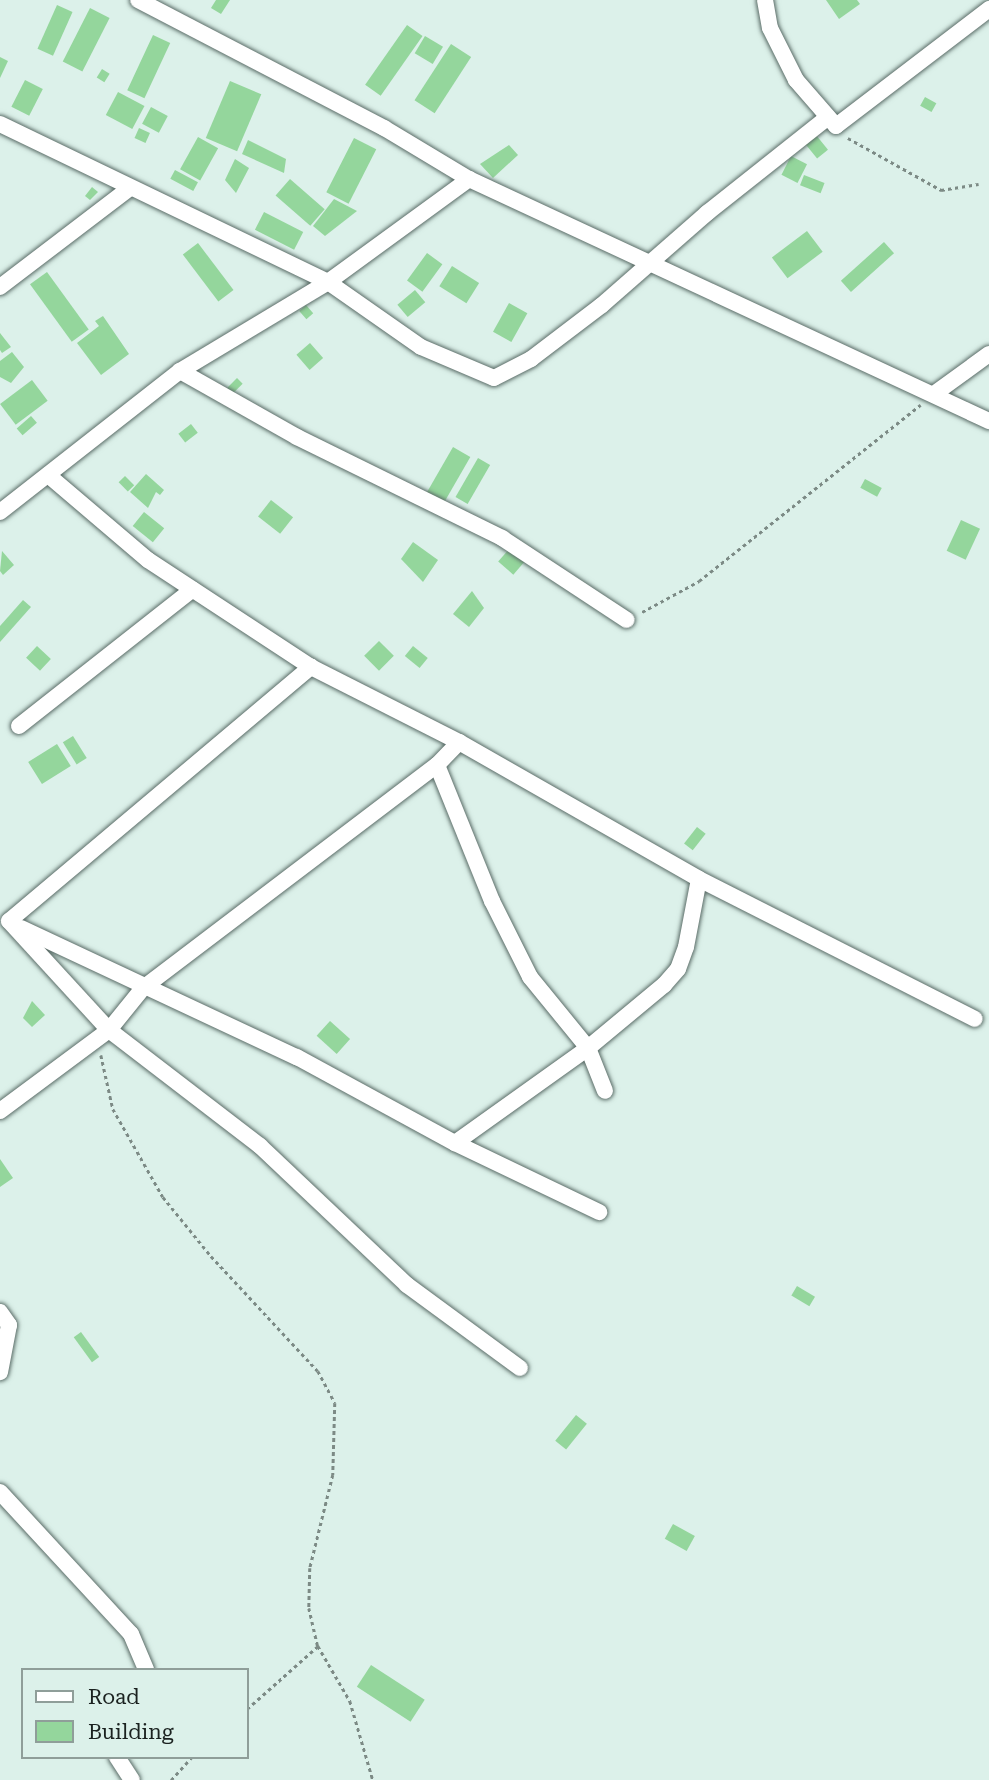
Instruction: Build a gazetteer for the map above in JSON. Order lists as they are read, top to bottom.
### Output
{
  "legend": ["Road", "Building"]
}
